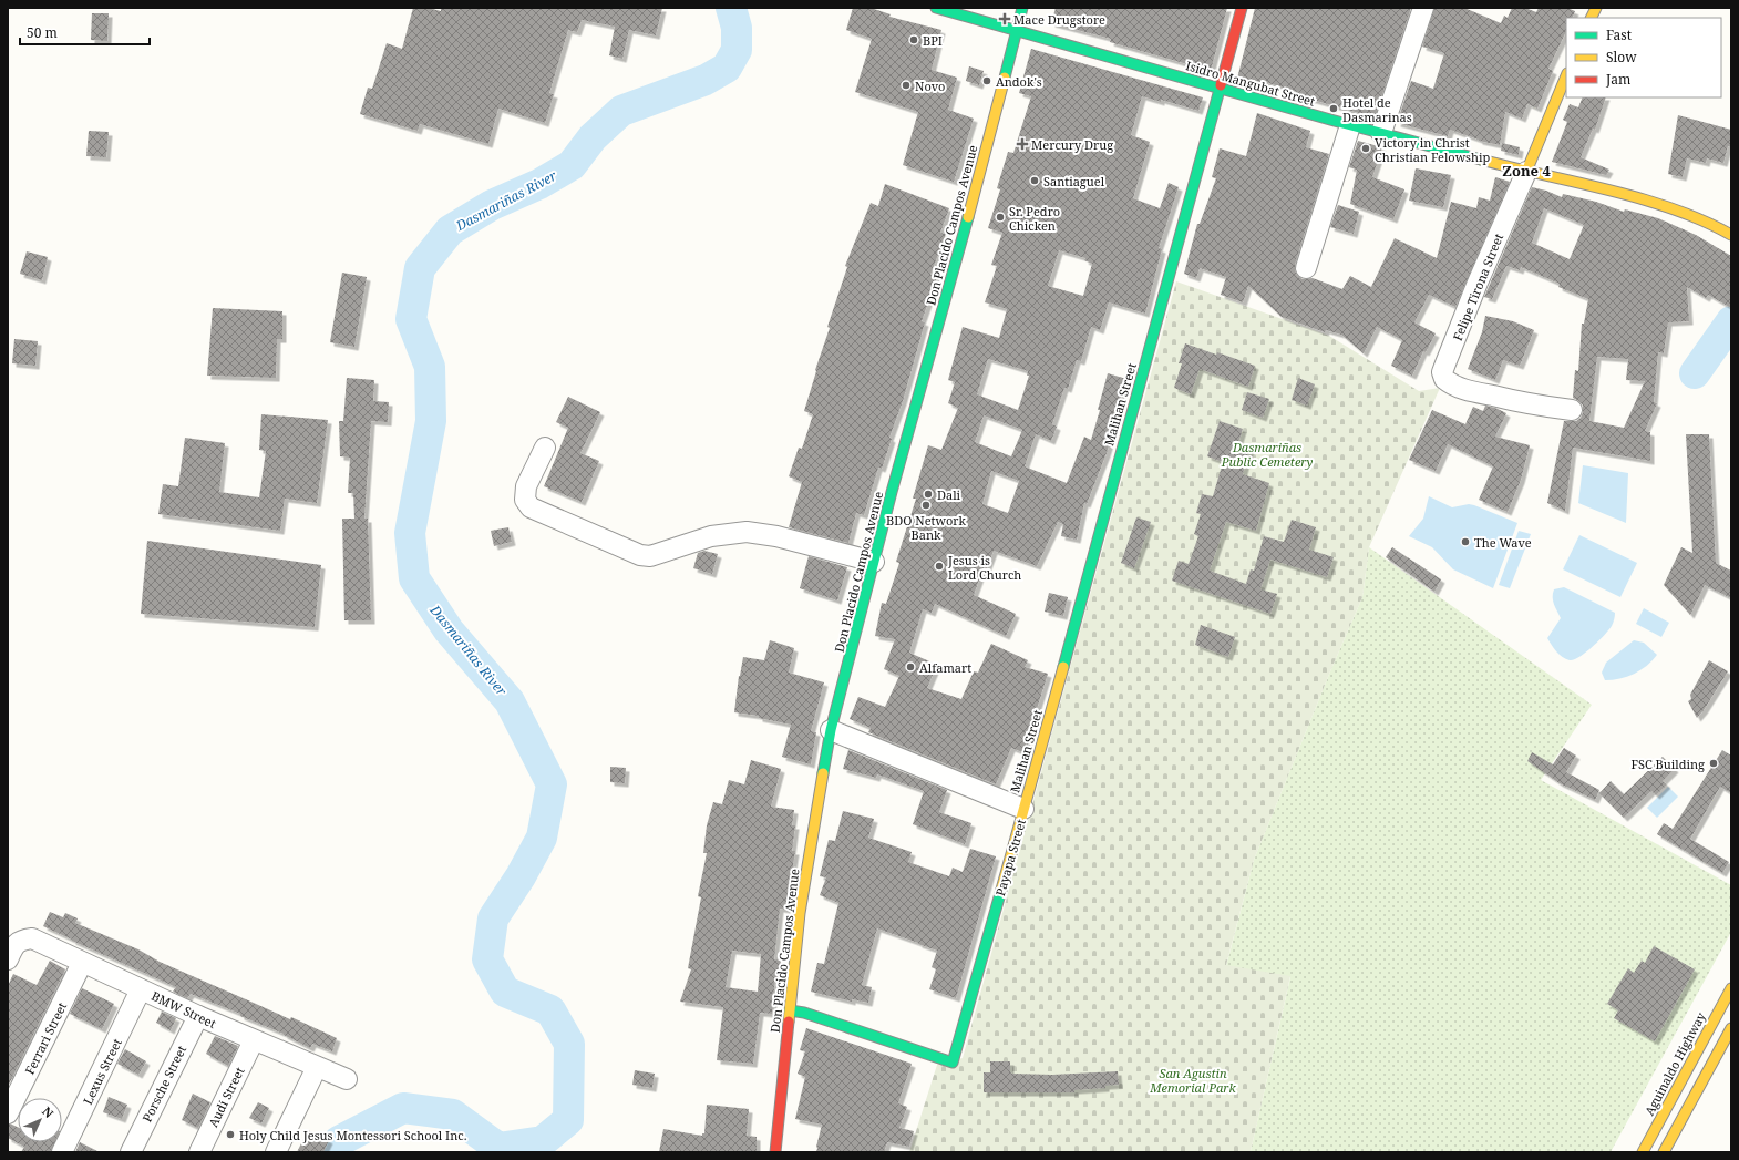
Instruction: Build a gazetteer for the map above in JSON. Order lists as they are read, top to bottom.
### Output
{
  "streets": {
    "main road": [
      "Isidro Mangubat Street",
      "Don Placido Campos Avenue",
      "Felipe Tirona Street",
      "Malihan Street",
      "Payapa Street",
      "Aguinaldo Highway"
    ],
    "street": [
      "BMW Street",
      "Ferrari Street",
      "Lexus Street",
      "Porsche Street",
      "Audi Street"
    ]
  },
  "crossings": [
    ["Isidro Mangubat Street", "Don Placido Campos Avenue"],
    ["Isidro Mangubat Street", "Felipe Tirona Street"],
    ["Isidro Mangubat Street", "Malihan Street"],
    ["Don Placido Campos Avenue", "Payapa Street"],
    ["Malihan Street", "Payapa Street"],
    ["BMW Street", "Ferrari Street"],
    ["BMW Street", "Lexus Street"],
    ["BMW Street", "Porsche Street"],
    ["BMW Street", "Audi Street"]
  ],
  "districts": ["Zone 4"],
  "water": ["Dasmariñas River"],
  "parks": ["Dasmariñas Public Cemetery", "San Agustin Memorial Park"],
  "places": {
    "health": ["Mace Drugstore", "Mercury Drug"],
    "other": [
      "BPI",
      "Andok's",
      "Novo",
      "Hotel de Dasmarinas",
      "Victory in Christ Christian Felowship",
      "Santiaguel",
      "Sr. Pedro Chicken",
      "Dali",
      "BDO Network Bank",
      "The Wave",
      "Jesus is Lord Church",
      "Alfamart",
      "FSC Building",
      "Holy Child Jesus Montessori School Inc."
    ]
  },
  "legend": ["Fast", "Slow", "Jam"],
  "scale_bar": "50 m",
  "north": "top right"
}
